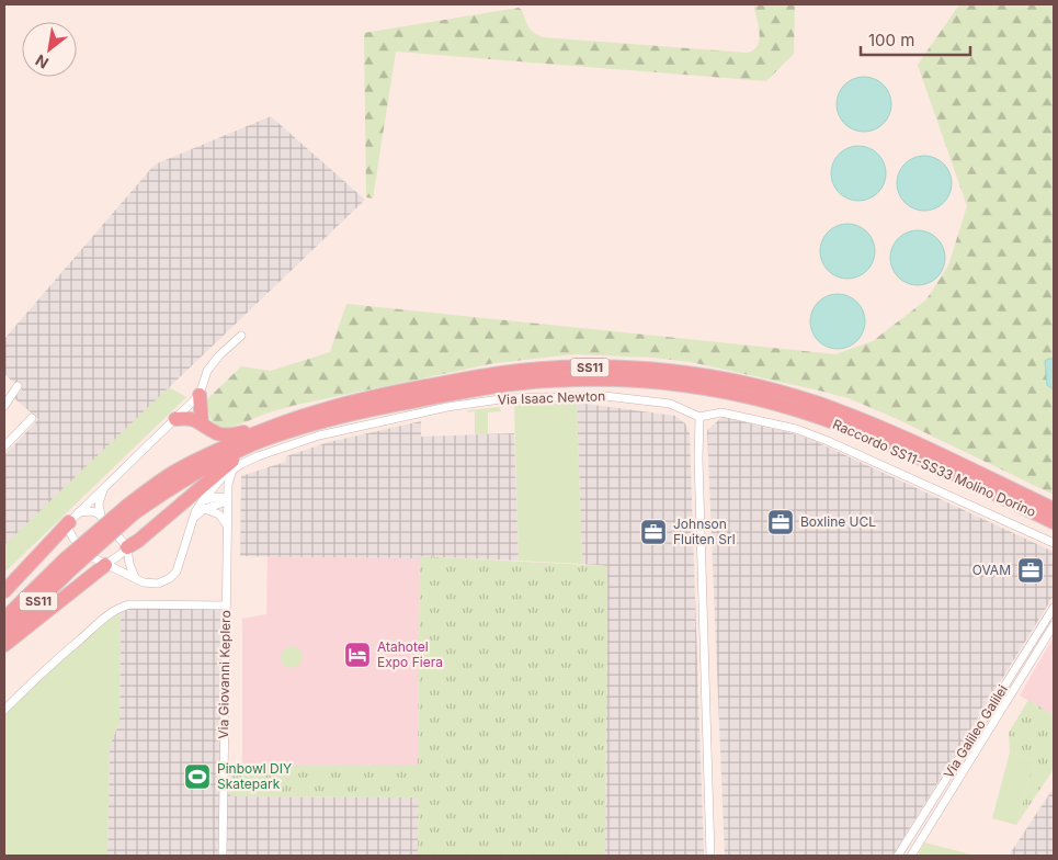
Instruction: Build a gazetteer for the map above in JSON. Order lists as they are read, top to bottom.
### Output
{
  "streets": {
    "highway": ["SS11", "Raccordo SS11-SS33 Molino Dorino"],
    "street": ["Via Isaac Newton", "Via Giovanni Keplero", "Via Galileo Galilei"]
  },
  "crossings": [
    ["Via Isaac Newton", "Via Giovanni Keplero"]
  ],
  "places": {
    "office": ["Boxline UCL", "Johnson Fluiten Srl", "OVAM"],
    "hotel": ["Atahotel Expo Fiera"],
    "sports": ["Pinbowl DIY Skatepark"]
  },
  "scale_bar": "100 m",
  "north": "bottom left"
}
